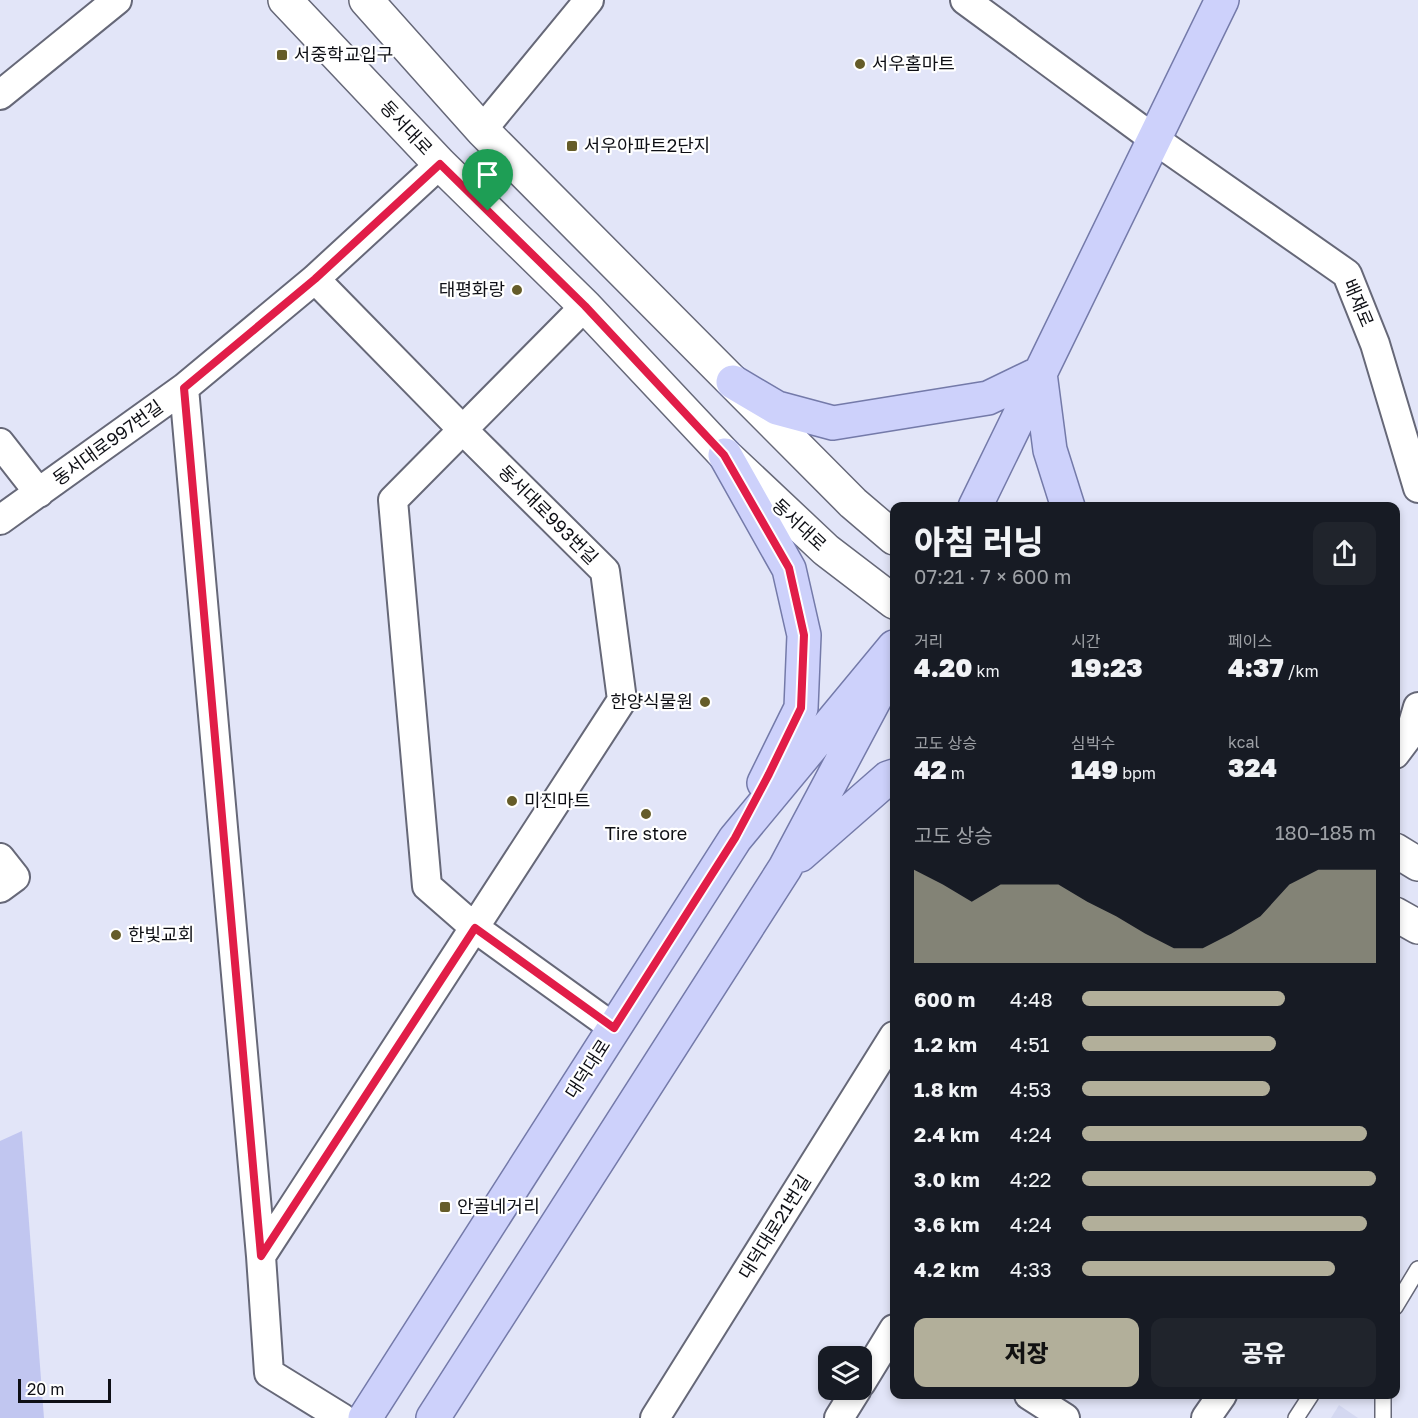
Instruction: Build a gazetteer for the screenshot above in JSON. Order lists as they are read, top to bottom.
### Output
{
  "streets": {
    "main road": ["대덕대로"],
    "street": [
      "동서대로",
      "배재로",
      "동서대로997번길",
      "동서대로993번길",
      "대덕대로21번길"
    ]
  },
  "crossings": [
    ["동서대로", "동서대로997번길"]
  ],
  "places": {
    "transit": ["서중학교입구", "서우아파트2단지", "안골네거리"],
    "other": [
      "서우홈마트",
      "태평화랑",
      "한양식물원",
      "미진마트",
      "Tire store",
      "한빛교회"
    ]
  },
  "scale_bar": "20 m",
  "page": {
    "heading": ["아침 러닝", "07:21 · 7 × 600 m"],
    "stats": [
      ["거리", "4.20 km"],
      ["시간", "19:23"],
      ["페이스", "4:37 /km"],
      ["고도 상승", "42 m"],
      ["심박수", "149 bpm"],
      ["kcal", "324"]
    ],
    "chart": ["고도 상승", "180–185 m"],
    "list": [
      {
        "name": "600 m",
        "note": "4:48"
      },
      {
        "name": "1.2 km",
        "note": "4:51"
      },
      {
        "name": "1.8 km",
        "note": "4:53"
      },
      {
        "name": "2.4 km",
        "note": "4:24"
      },
      {
        "name": "3.0 km",
        "note": "4:22"
      },
      {
        "name": "3.6 km",
        "note": "4:24"
      },
      {
        "name": "4.2 km",
        "note": "4:33"
      }
    ],
    "buttons": ["저장", "공유"],
    "scale": "20 m"
  }
}
